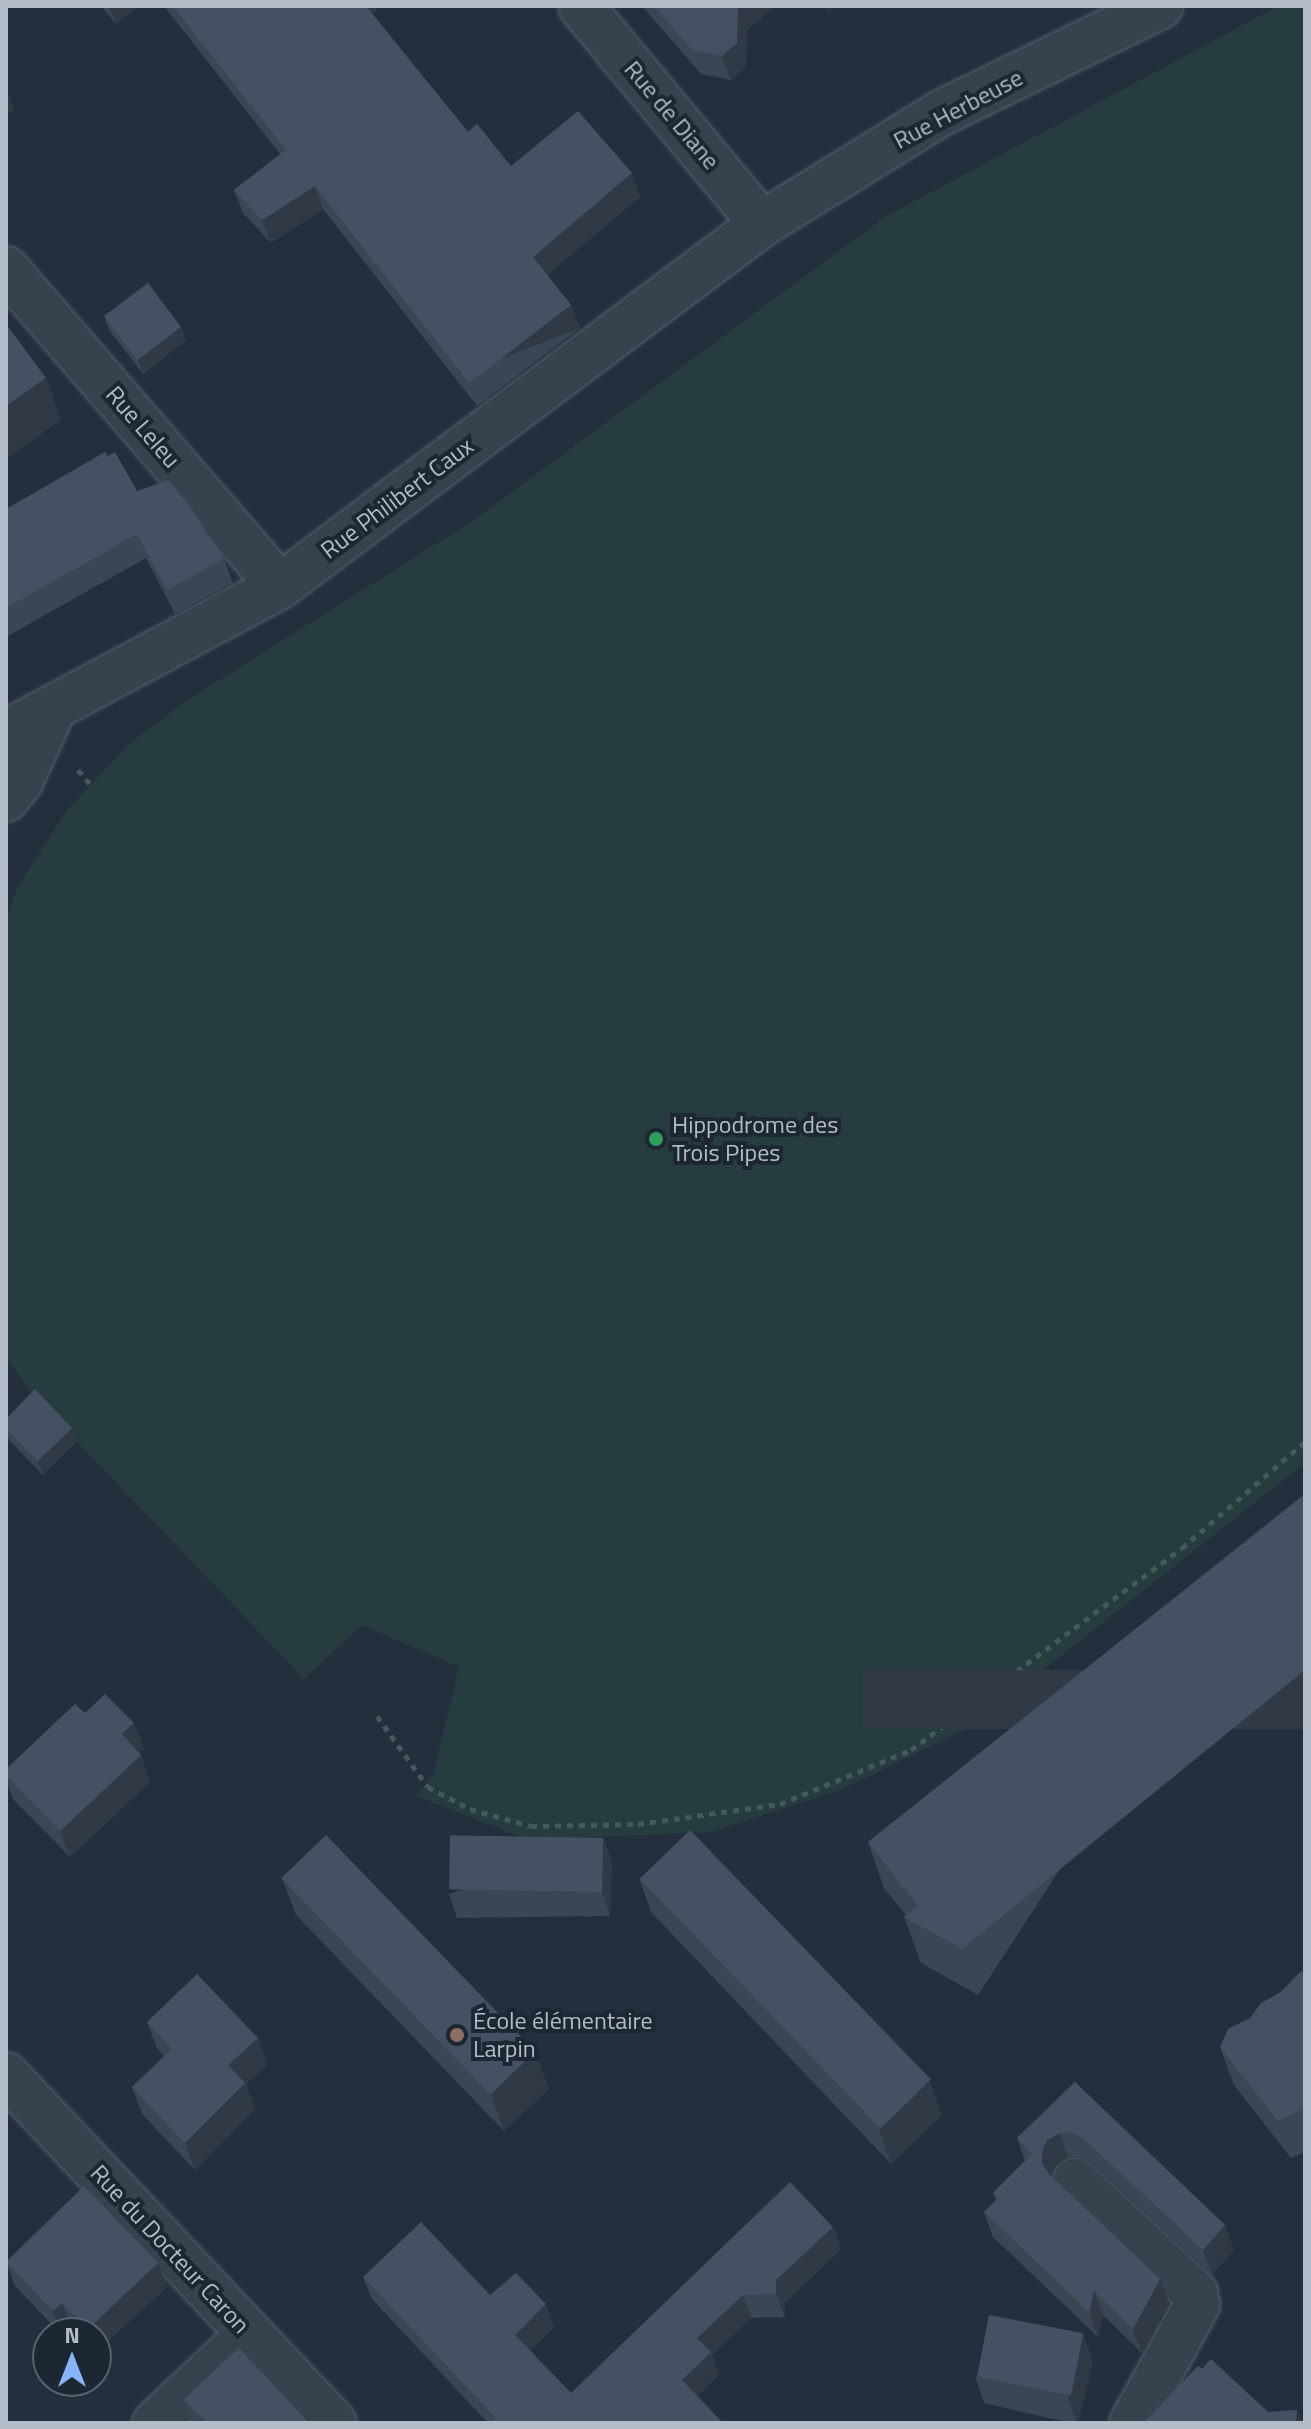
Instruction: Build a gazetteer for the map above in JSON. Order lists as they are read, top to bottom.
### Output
{
  "streets": {
    "street": [
      "Rue Herbeuse",
      "Rue de Diane",
      "Rue Leleu",
      "Rue Philibert Caux",
      "Rue du Docteur Caron"
    ]
  },
  "crossings": [
    ["Rue Herbeuse", "Rue de Diane"],
    ["Rue Herbeuse", "Rue Philibert Caux"],
    ["Rue de Diane", "Rue Philibert Caux"],
    ["Rue Leleu", "Rue Philibert Caux"]
  ],
  "places": ["Hippodrome des Trois Pipes", "École élémentaire Larpin"],
  "north": "top"
}
